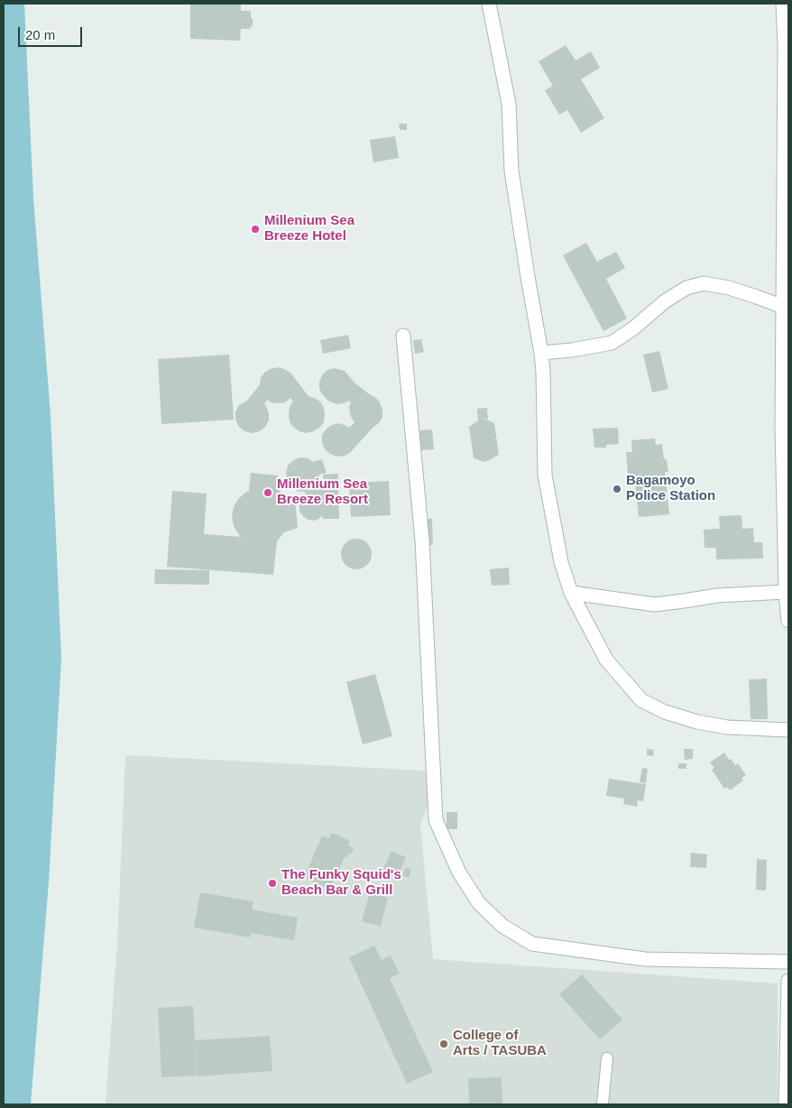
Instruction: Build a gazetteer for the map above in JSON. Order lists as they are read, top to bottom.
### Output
{
  "places": [
    "Millenium Sea Breeze Hotel",
    "Bagamoyo Police Station",
    "Millenium Sea Breeze Resort",
    "The Funky Squid's Beach Bar & Grill",
    "College of Arts / TASUBA"
  ],
  "scale_bar": "20 m"
}
